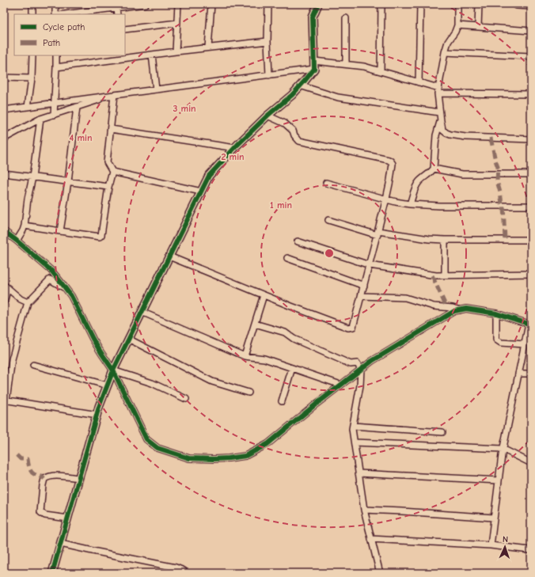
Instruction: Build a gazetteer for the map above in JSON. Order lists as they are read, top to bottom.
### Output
{
  "legend": ["Cycle path", "Path"],
  "north": "top",
  "rings": [
    "3 min",
    "4 min",
    "2 min",
    "1 min"
  ]
}
